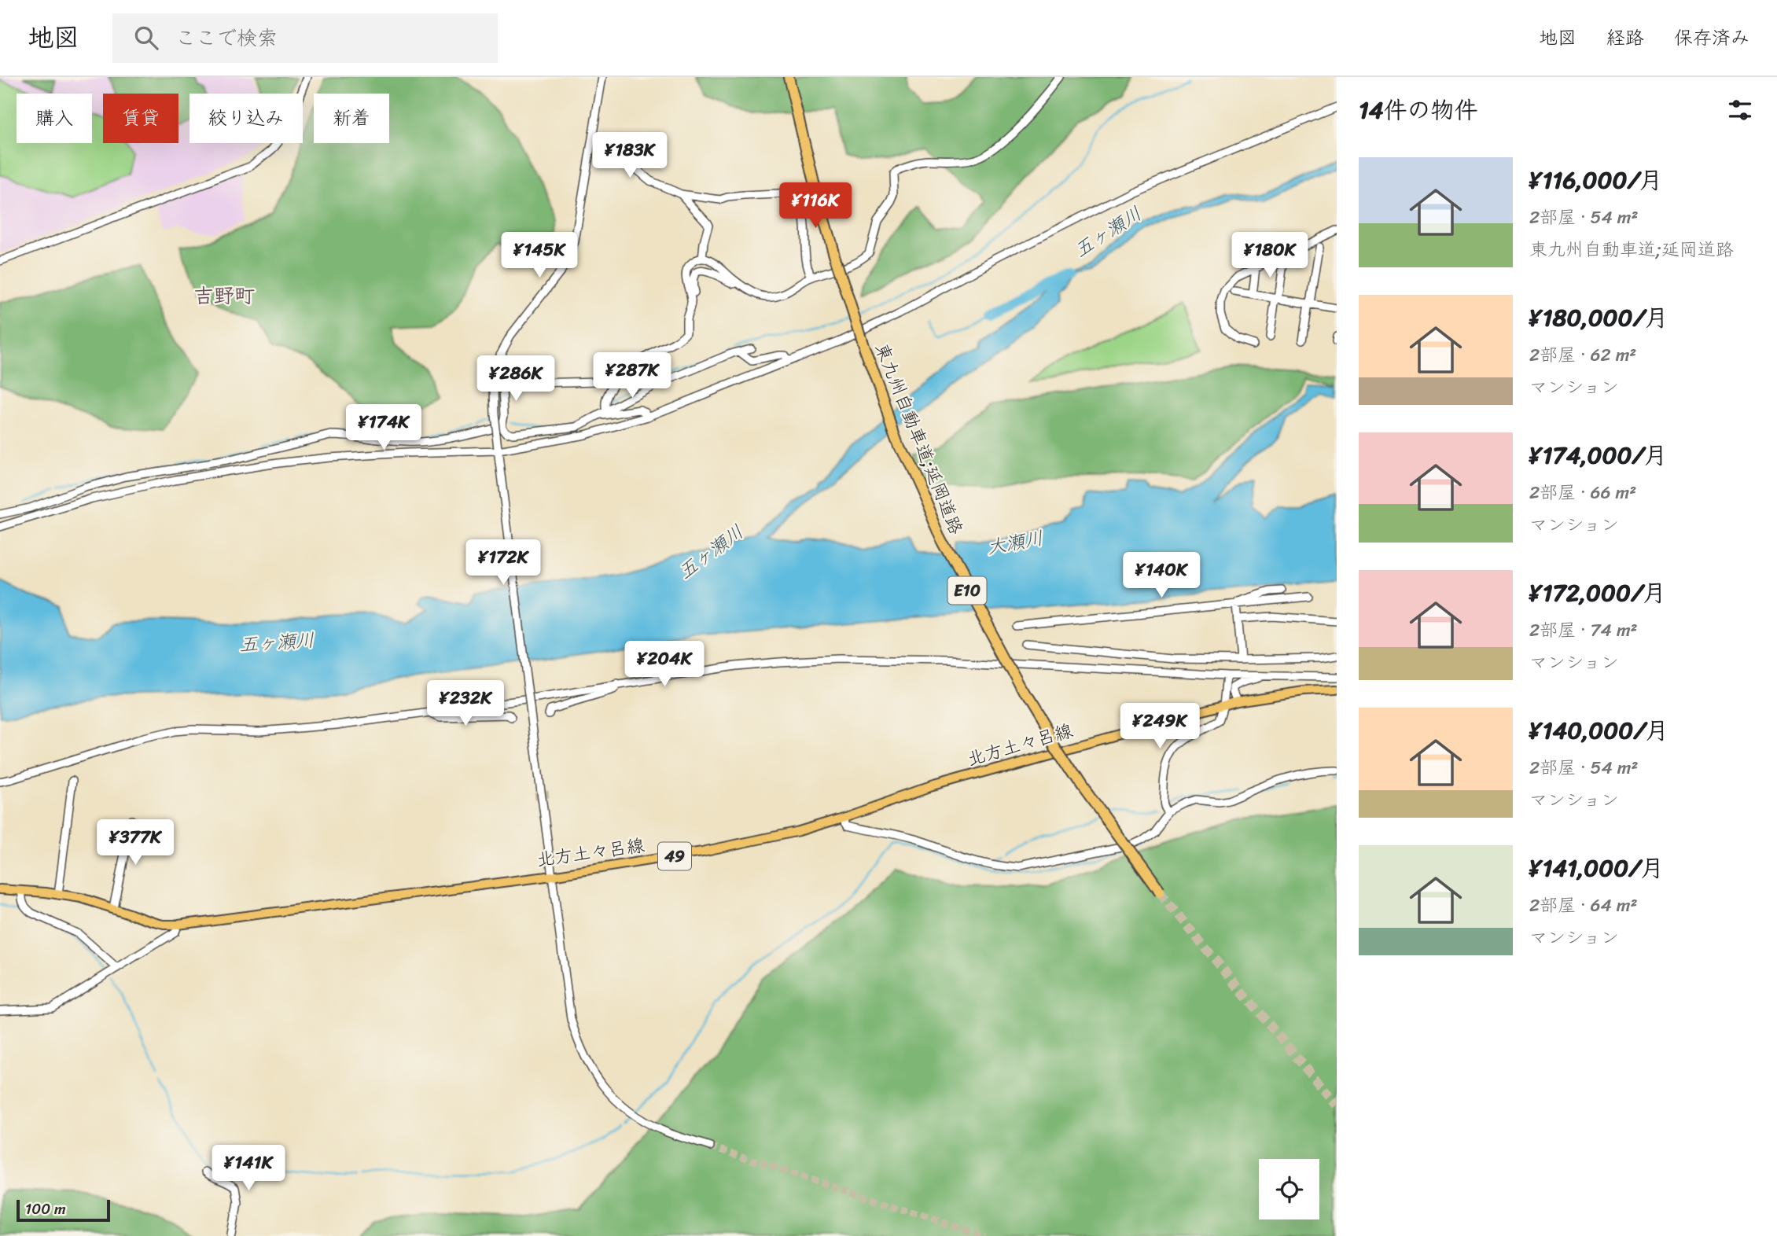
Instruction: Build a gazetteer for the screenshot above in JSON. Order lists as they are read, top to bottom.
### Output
{
  "streets": {
    "highway": ["東九州自動車道;延岡道路", "E10"],
    "main road": ["北方土々呂線", "49"]
  },
  "districts": ["吉野町"],
  "water": ["五ヶ瀬川", "大瀬川"],
  "scale_bar": "100 m",
  "page": {
    "header": "地図",
    "search": "ここで検索",
    "nav": ["地図", "経路", "保存済み"],
    "heading": "14件の物件",
    "chip": [
      "購入",
      "賃貸",
      "絞り込み",
      "新着"
    ],
    "price": [
      "¥183K",
      "¥116K",
      "¥145K",
      "¥180K",
      "¥287K",
      "¥286K",
      "¥174K",
      "¥172K",
      "¥140K",
      "¥204K",
      "¥232K",
      "¥249K",
      "¥377K",
      "¥141K"
    ],
    "list": [
      {
        "name": "¥116,000/月",
        "note": "2部屋 · 54 m² · 東九州自動車道;延岡道路"
      },
      {
        "name": "¥180,000/月",
        "note": "2部屋 · 62 m² · マンション"
      },
      {
        "name": "¥174,000/月",
        "note": "2部屋 · 66 m² · マンション"
      },
      {
        "name": "¥172,000/月",
        "note": "2部屋 · 74 m² · マンション"
      },
      {
        "name": "¥140,000/月",
        "note": "2部屋 · 54 m² · マンション"
      },
      {
        "name": "¥141,000/月",
        "note": "2部屋 · 64 m² · マンション"
      }
    ],
    "scale": "100 m"
  }
}
